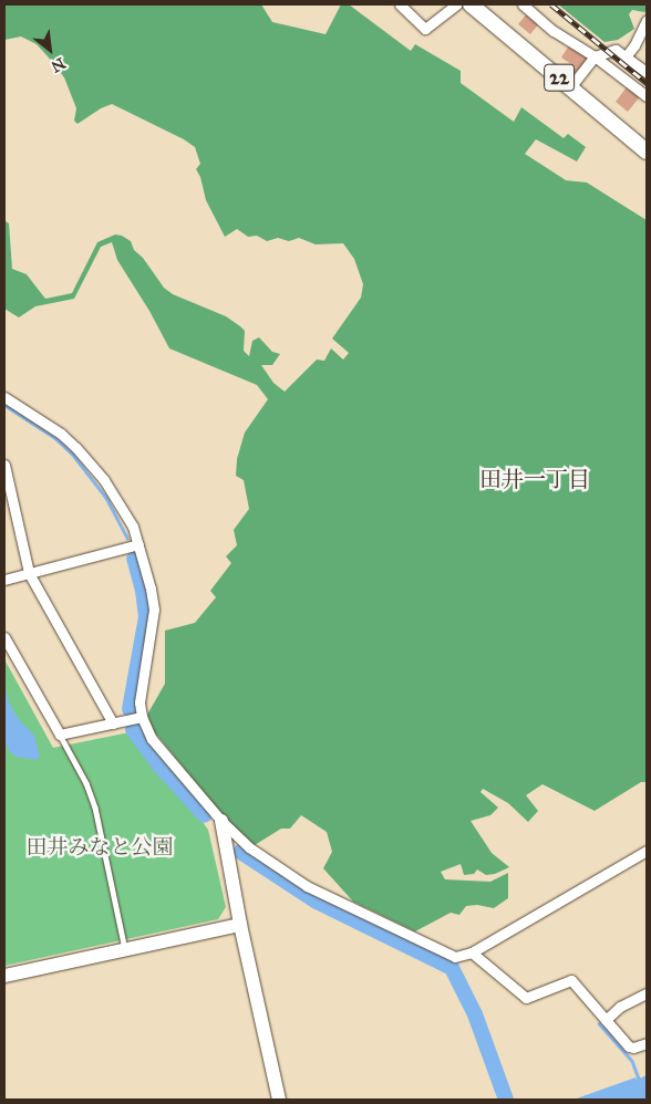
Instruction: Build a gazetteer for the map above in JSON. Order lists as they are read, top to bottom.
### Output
{
  "streets": {
    "main road": ["22"]
  },
  "districts": ["田井一丁目"],
  "parks": ["田井みなと公園"],
  "north": "bottom right"
}
